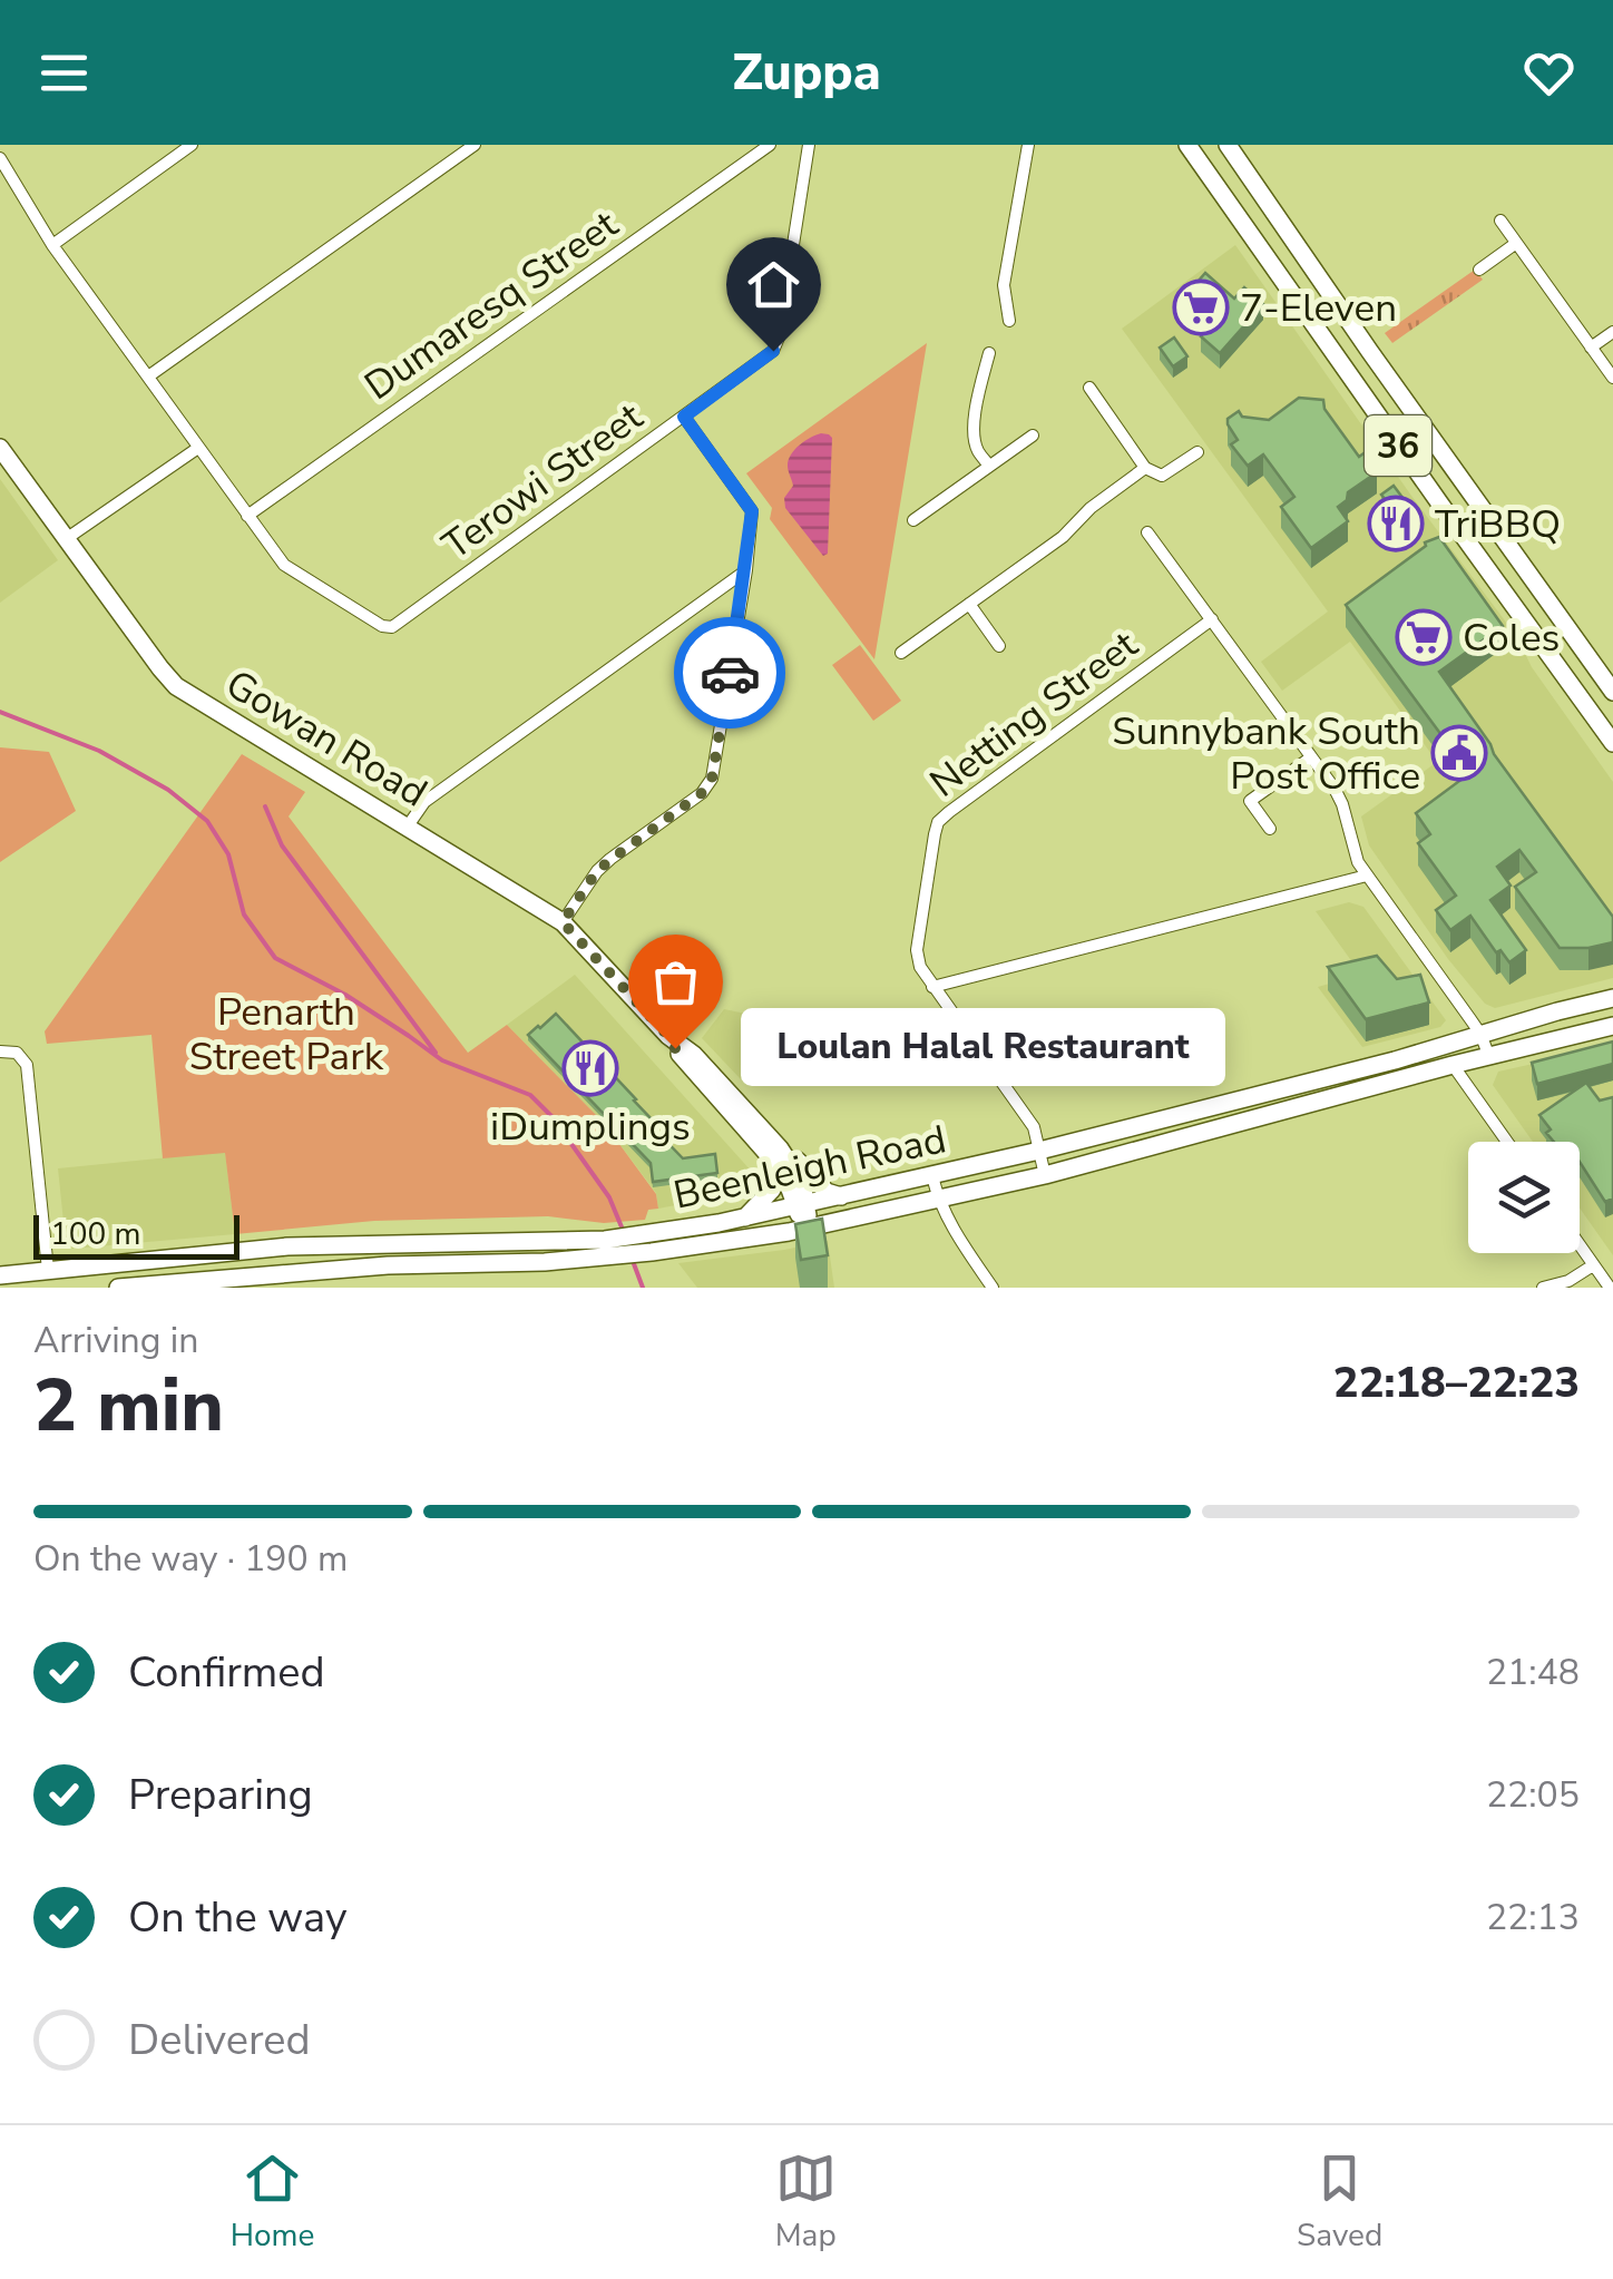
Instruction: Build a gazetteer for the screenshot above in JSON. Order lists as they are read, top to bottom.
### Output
{
  "streets": {
    "main road": ["36", "Gowan Road", "Beenleigh Road"],
    "street": ["Dumaresq Street", "Terowi Street", "Netting Street"]
  },
  "crossings": [
    ["Dumaresq Street", "Terowi Street"],
    ["Netting Street", "Beenleigh Road"],
    ["Gowan Road", "Beenleigh Road"]
  ],
  "parks": ["Penarth Street Park"],
  "places": {
    "supermarket": ["7-Eleven", "Coles"],
    "restaurant": ["TriBBQ", "iDumplings"],
    "public building": ["Sunnybank South Post Office"],
    "other": ["Loulan Halal Restaurant"]
  },
  "scale_bar": "100 m",
  "page": {
    "header": "Zuppa",
    "bubble": "Loulan Halal Restaurant",
    "scale": "100 m",
    "heading": ["2 min", "Arriving in", "22:18–22:23"],
    "bar": "On the way · 190 m",
    "list": [
      ["Confirmed", "21:48"],
      ["Preparing", "22:05"],
      ["On the way", "22:13"],
      "Delivered"
    ],
    "tabs": ["Home", "Map", "Saved"]
  }
}
